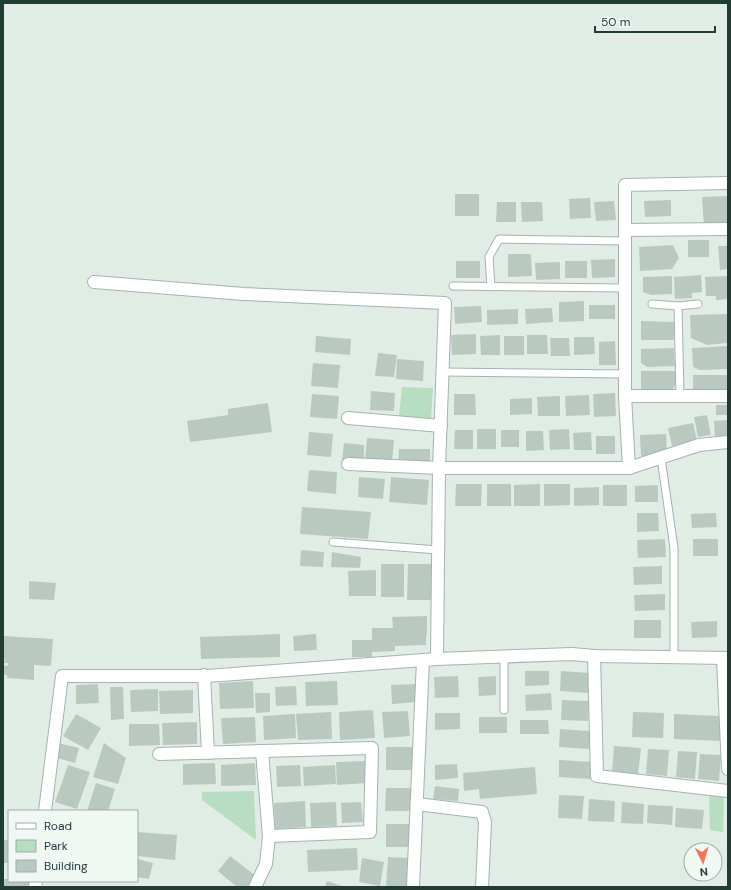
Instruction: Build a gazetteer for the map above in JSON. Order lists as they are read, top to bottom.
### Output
{
  "legend": ["Road", "Park", "Building"],
  "scale_bar": "50 m",
  "north": "bottom"
}
